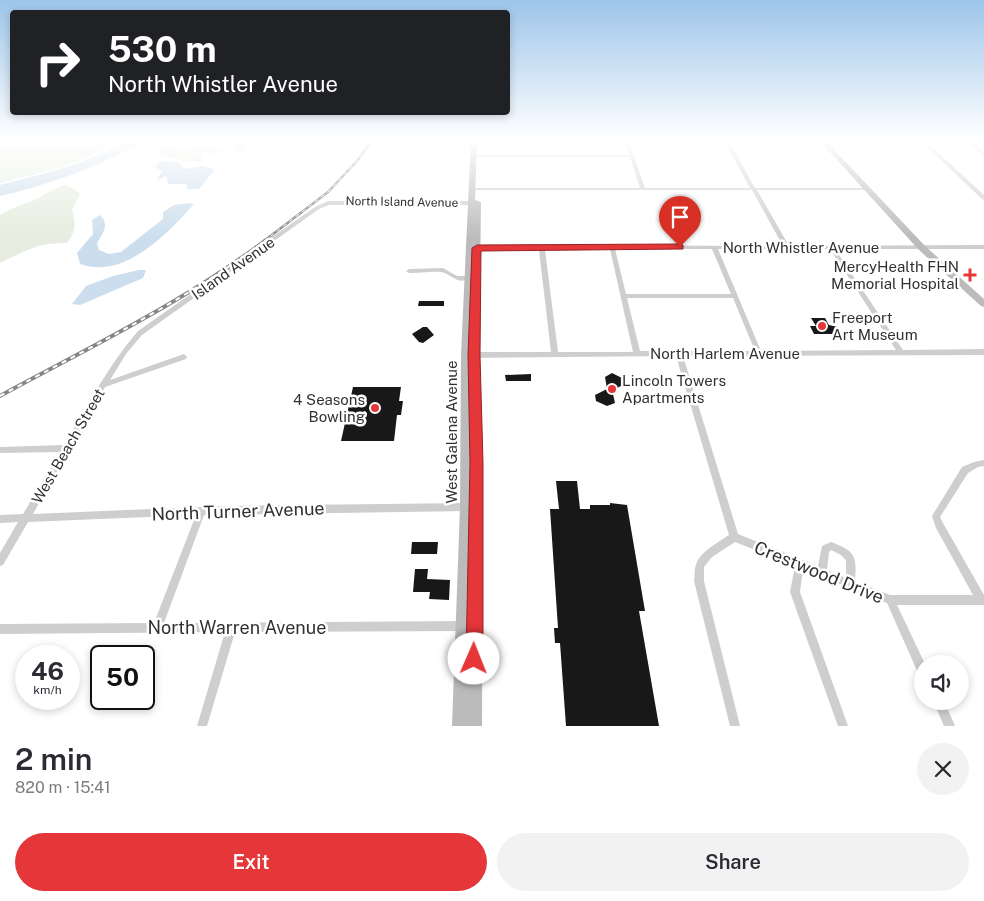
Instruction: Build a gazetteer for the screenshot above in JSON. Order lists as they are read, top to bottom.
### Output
{
  "streets": {
    "main road": ["West Galena Avenue"],
    "street": [
      "North Island Avenue",
      "North Whistler Avenue",
      "Island Avenue",
      "North Harlem Avenue",
      "West Beach Street",
      "North Turner Avenue",
      "Crestwood Drive",
      "North Warren Avenue"
    ]
  },
  "crossings": [
    ["North Island Avenue", "Island Avenue"],
    ["North Island Avenue", "West Galena Avenue"],
    ["North Whistler Avenue", "West Galena Avenue"],
    ["Island Avenue", "West Beach Street"],
    ["North Harlem Avenue", "West Galena Avenue"],
    ["West Galena Avenue", "North Turner Avenue"],
    ["West Galena Avenue", "North Warren Avenue"],
    ["West Beach Street", "North Turner Avenue"]
  ],
  "places": {
    "health": ["MercyHealth FHN Memorial Hospital"],
    "other": ["Freeport Art Museum", "Lincoln Towers Apartments", "4 Seasons Bowling"]
  },
  "page": {
    "turn": ["530 m", "North Whistler Avenue"],
    "speed": "46 km/h",
    "limit": "50",
    "heading": ["2 min", "820 m · 15:41"],
    "buttons": ["Exit", "Share"]
  }
}
